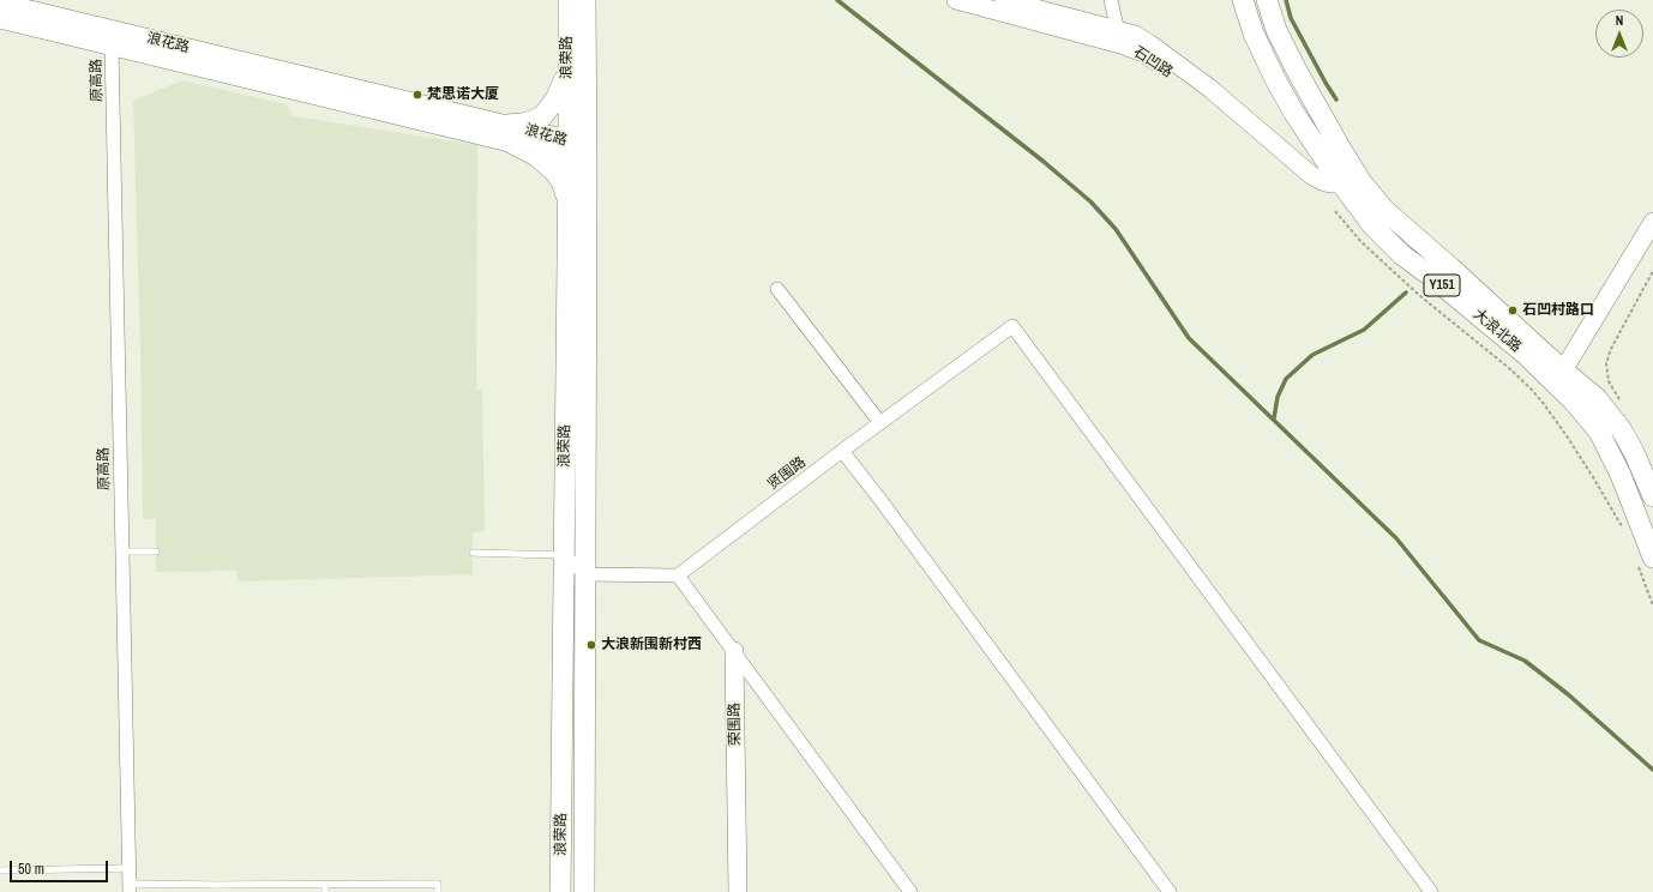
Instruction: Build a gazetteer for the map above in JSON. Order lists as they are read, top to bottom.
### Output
{
  "streets": {
    "main road": [
      "浪花路",
      "浪荣路",
      "石凹路",
      "Y151",
      "大浪北路",
      "荣围路"
    ],
    "street": ["原高路", "贤围路"]
  },
  "crossings": [
    ["浪花路", "浪荣路"],
    ["浪花路", "原高路"],
    ["石凹路", "大浪北路"]
  ],
  "places": ["梵思诺大厦", "石凹村路口", "大浪新围新村西"],
  "scale_bar": "50 m",
  "north": "top"
}
